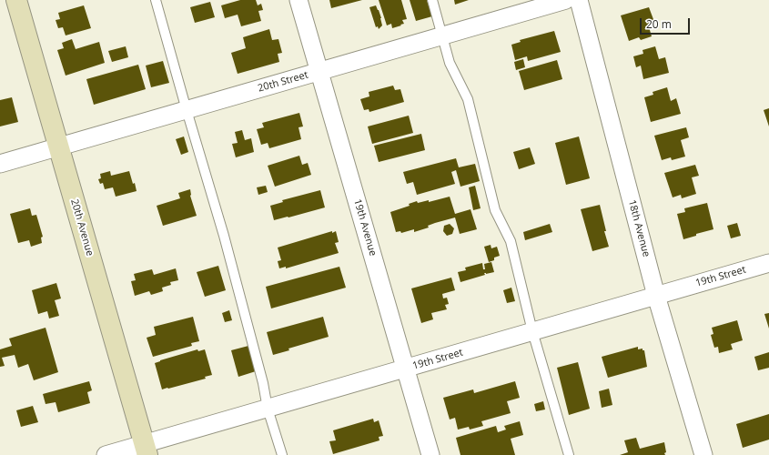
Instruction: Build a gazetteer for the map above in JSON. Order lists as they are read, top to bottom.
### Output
{
  "streets": {
    "street": [
      "20th Street",
      "20th Avenue",
      "19th Avenue",
      "18th Avenue",
      "19th Street"
    ]
  },
  "crossings": [
    ["20th Street", "20th Avenue"],
    ["20th Street", "19th Avenue"],
    ["20th Avenue", "19th Street"],
    ["19th Avenue", "19th Street"],
    ["18th Avenue", "19th Street"]
  ],
  "scale_bar": "20 m"
}
